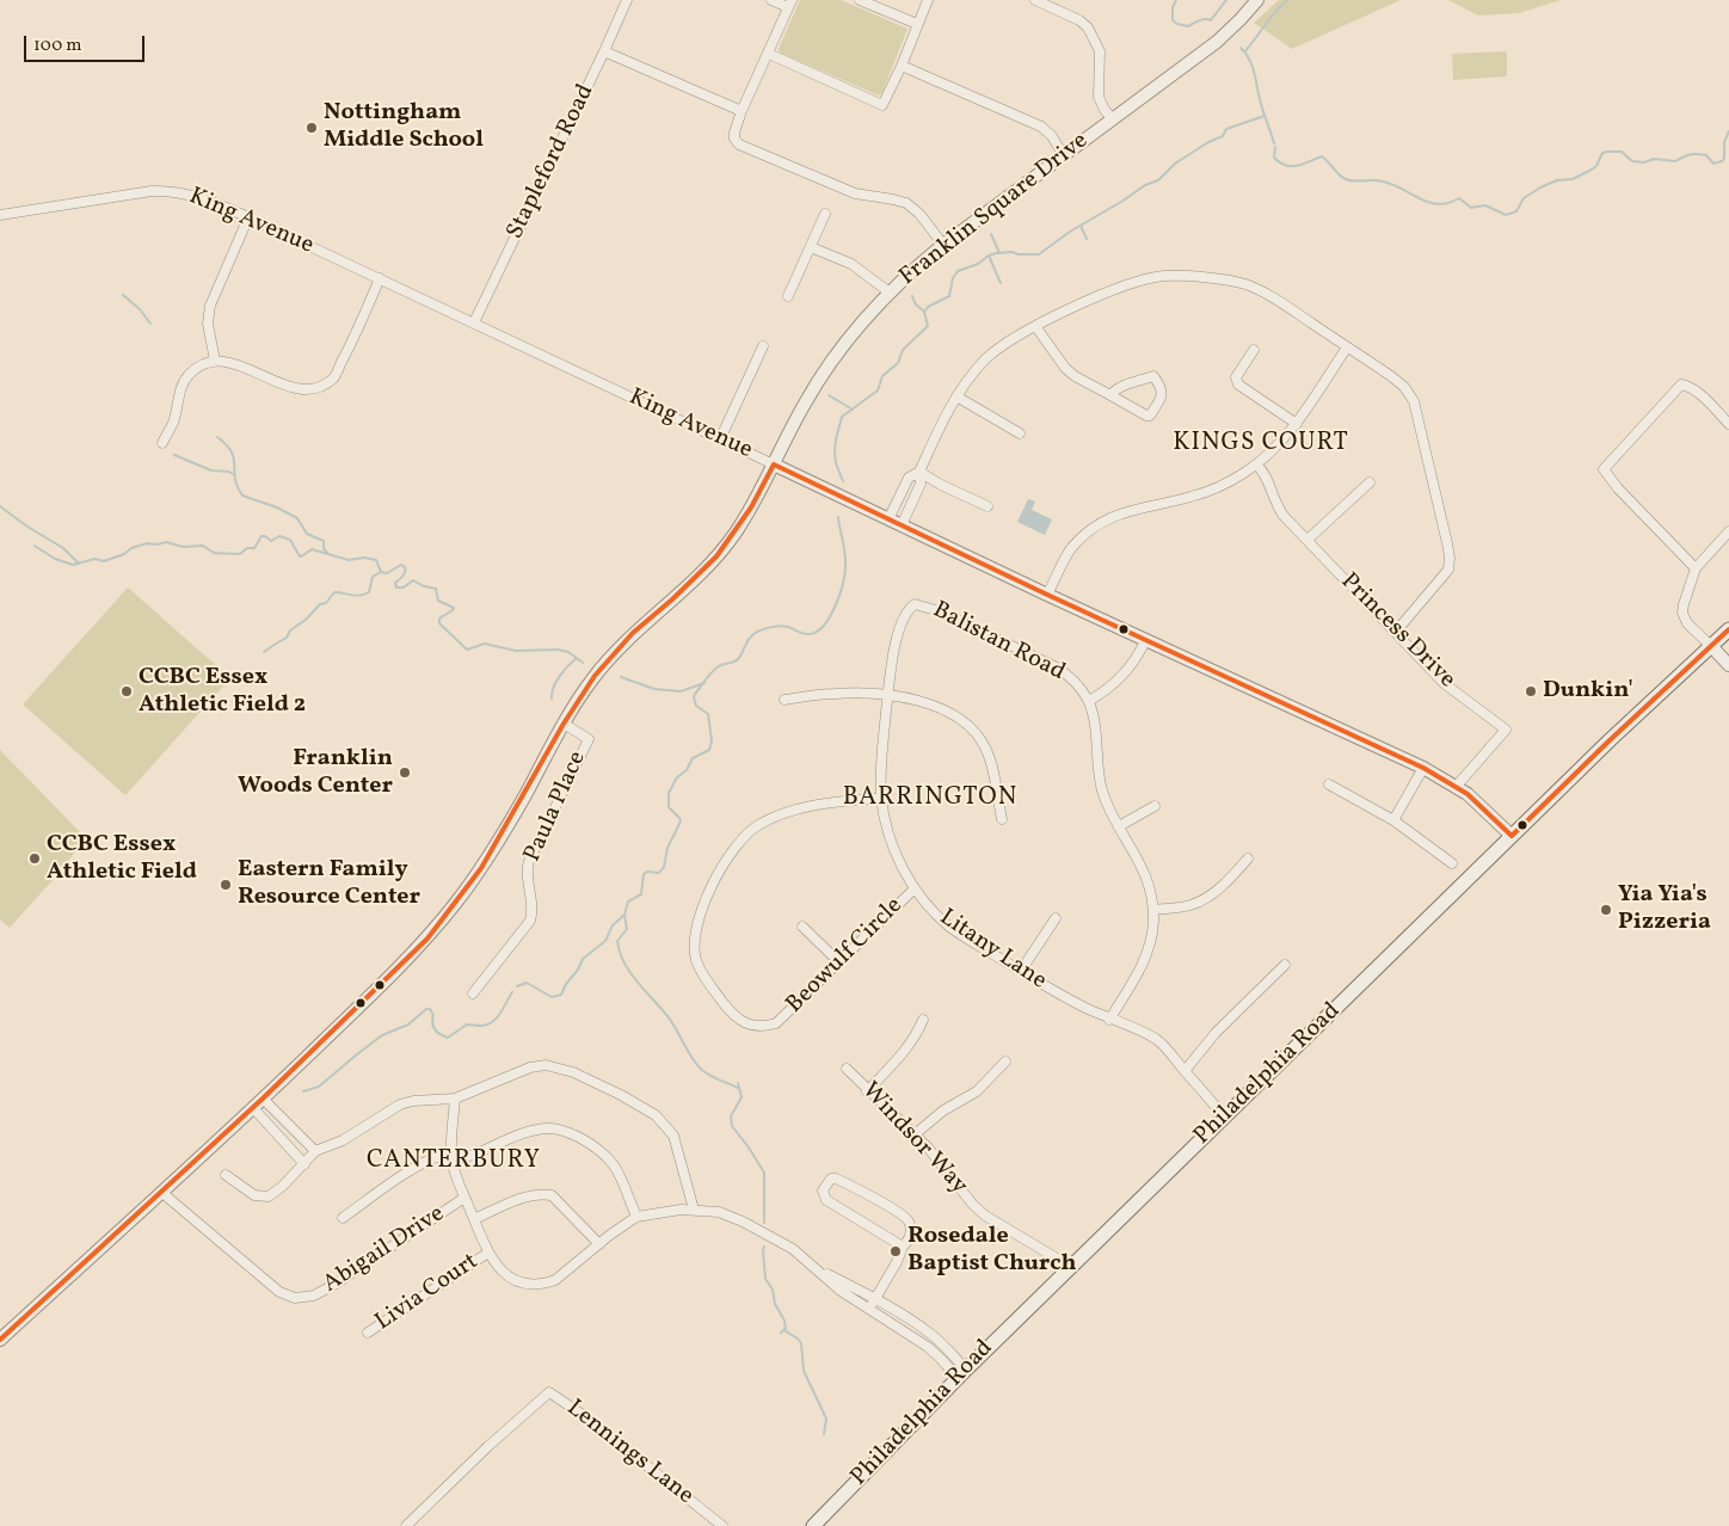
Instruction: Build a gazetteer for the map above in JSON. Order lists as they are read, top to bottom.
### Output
{
  "streets": {
    "main road": ["Philadelphia Road"],
    "street": [
      "Stapleford Road",
      "Franklin Square Drive",
      "King Avenue",
      "Princess Drive",
      "Balistan Road",
      "Paula Place",
      "Litany Lane",
      "Beowulf Circle",
      "Windsor Way",
      "Abigail Drive",
      "Livia Court",
      "Lennings Lane"
    ]
  },
  "crossings": [
    ["Stapleford Road", "King Avenue"],
    ["Franklin Square Drive", "King Avenue"],
    ["Franklin Square Drive", "Paula Place"],
    ["Franklin Square Drive", "Abigail Drive"],
    ["King Avenue", "Princess Drive"],
    ["King Avenue", "Philadelphia Road"],
    ["Balistan Road", "Litany Lane"],
    ["Litany Lane", "Beowulf Circle"],
    ["Litany Lane", "Philadelphia Road"],
    ["Philadelphia Road", "Windsor Way"]
  ],
  "districts": ["KINGS COURT", "BARRINGTON", "CANTERBURY"],
  "places": [
    "Nottingham Middle School",
    "CCBC Essex Athletic Field 2",
    "Dunkin'",
    "Franklin Woods Center",
    "CCBC Essex Athletic Field",
    "Eastern Family Resource Center",
    "Yia Yia's Pizzeria",
    "Rosedale Baptist Church"
  ],
  "scale_bar": "100 m"
}
